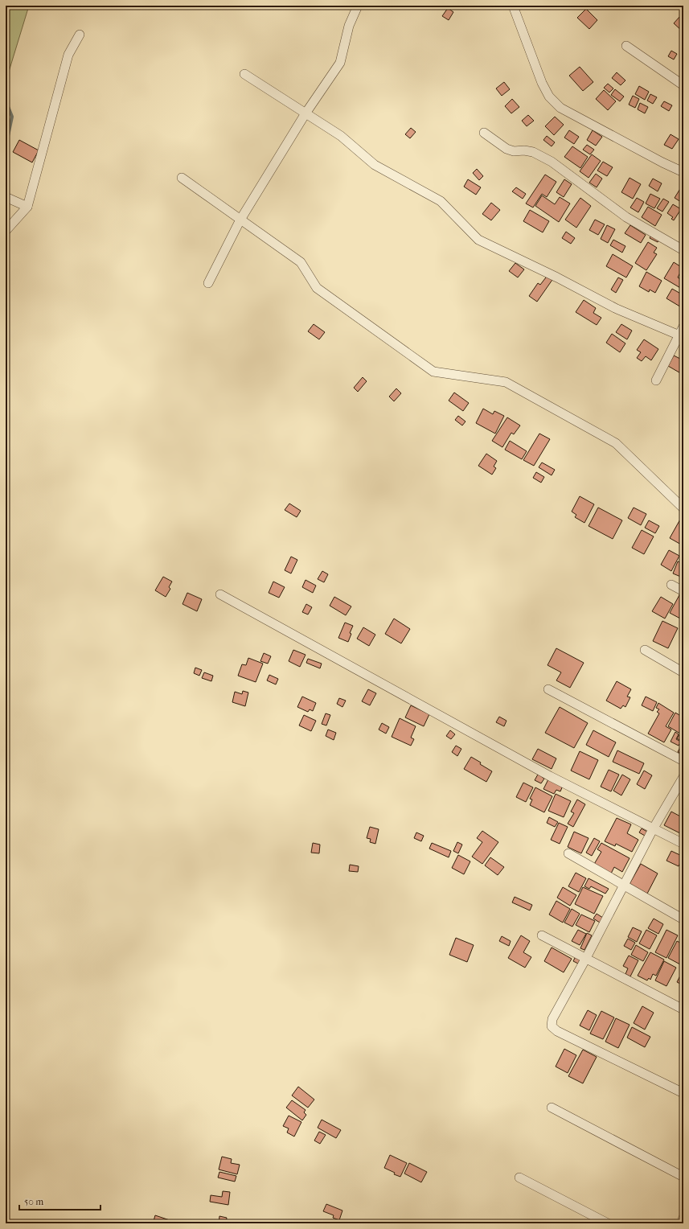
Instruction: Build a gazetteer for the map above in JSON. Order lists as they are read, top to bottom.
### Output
{
  "scale_bar": "50 m"
}
